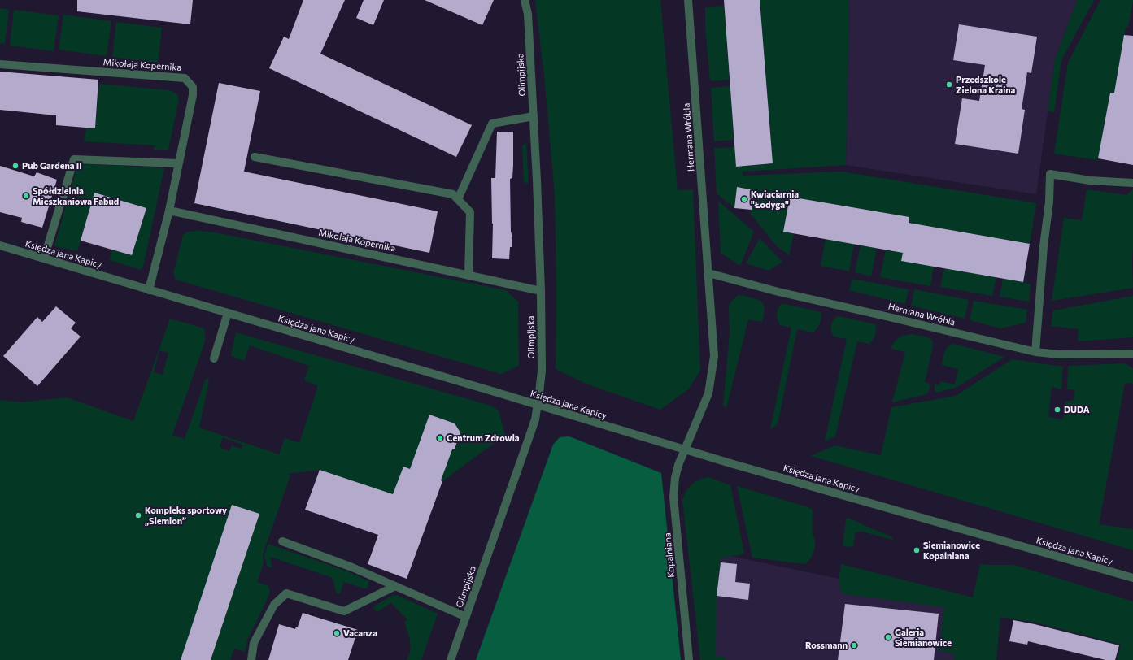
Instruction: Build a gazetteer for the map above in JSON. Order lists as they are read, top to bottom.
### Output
{
  "streets": {
    "street": [
      "Mikołaja Kopernika",
      "Olimpijska",
      "Hermana Wróbla",
      "Księdza Jana Kapicy",
      "Kopalniana"
    ]
  },
  "crossings": [
    ["Mikołaja Kopernika", "Olimpijska"],
    ["Mikołaja Kopernika", "Księdza Jana Kapicy"],
    ["Olimpijska", "Księdza Jana Kapicy"],
    ["Hermana Wróbla", "Księdza Jana Kapicy"],
    ["Hermana Wróbla", "Kopalniana"],
    ["Księdza Jana Kapicy", "Kopalniana"]
  ],
  "places": [
    "Przedszkole Zielona Kraina",
    "Pub Gardena II",
    "Spółdzielnia Mieszkaniowa Fabud",
    "Kwiaciarnia \"Łodyga\"",
    "DUDA",
    "Centrum Zdrowia",
    "Kompleks sportowy „Siemion”",
    "Siemianowice Kopalniana",
    "Vacanza",
    "Galeria Siemianowice",
    "Rossmann"
  ]
}
